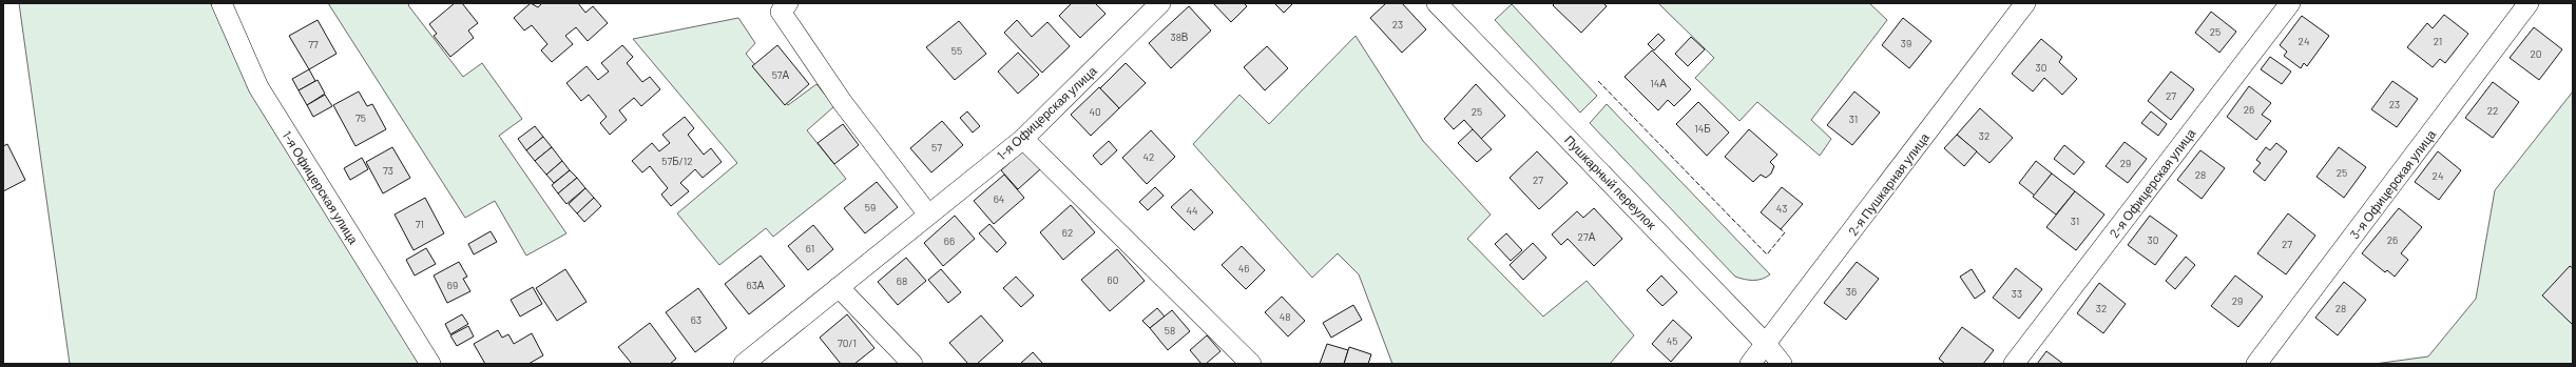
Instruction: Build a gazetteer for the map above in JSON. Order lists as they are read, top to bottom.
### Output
{
  "streets": {
    "street": [
      "1-я Офицерская улица",
      "Пушкарный переулок",
      "2-я Офицерская улица",
      "2-я Пушкарная улица",
      "3-я Офицерская улица"
    ]
  },
  "crossings": [
    ["Пушкарный переулок", "2-я Пушкарная улица"]
  ],
  "house_numbers": [
    "23",
    "25",
    "38В",
    "24",
    "21",
    "39",
    "77",
    "55",
    "20",
    "30",
    "57А",
    "14А",
    "27",
    "23",
    "26",
    "22",
    "40",
    "25",
    "75",
    "31",
    "14Б",
    "32",
    "57",
    "42",
    "57Б/12",
    "29",
    "73",
    "25",
    "28",
    "24",
    "27",
    "64",
    "59",
    "43",
    "44",
    "31",
    "71",
    "62",
    "27А",
    "30",
    "26",
    "66",
    "27",
    "61",
    "46",
    "60",
    "68",
    "69",
    "63А",
    "36",
    "33",
    "29",
    "32",
    "28",
    "48",
    "63",
    "58",
    "45",
    "70/1"
  ]
}
